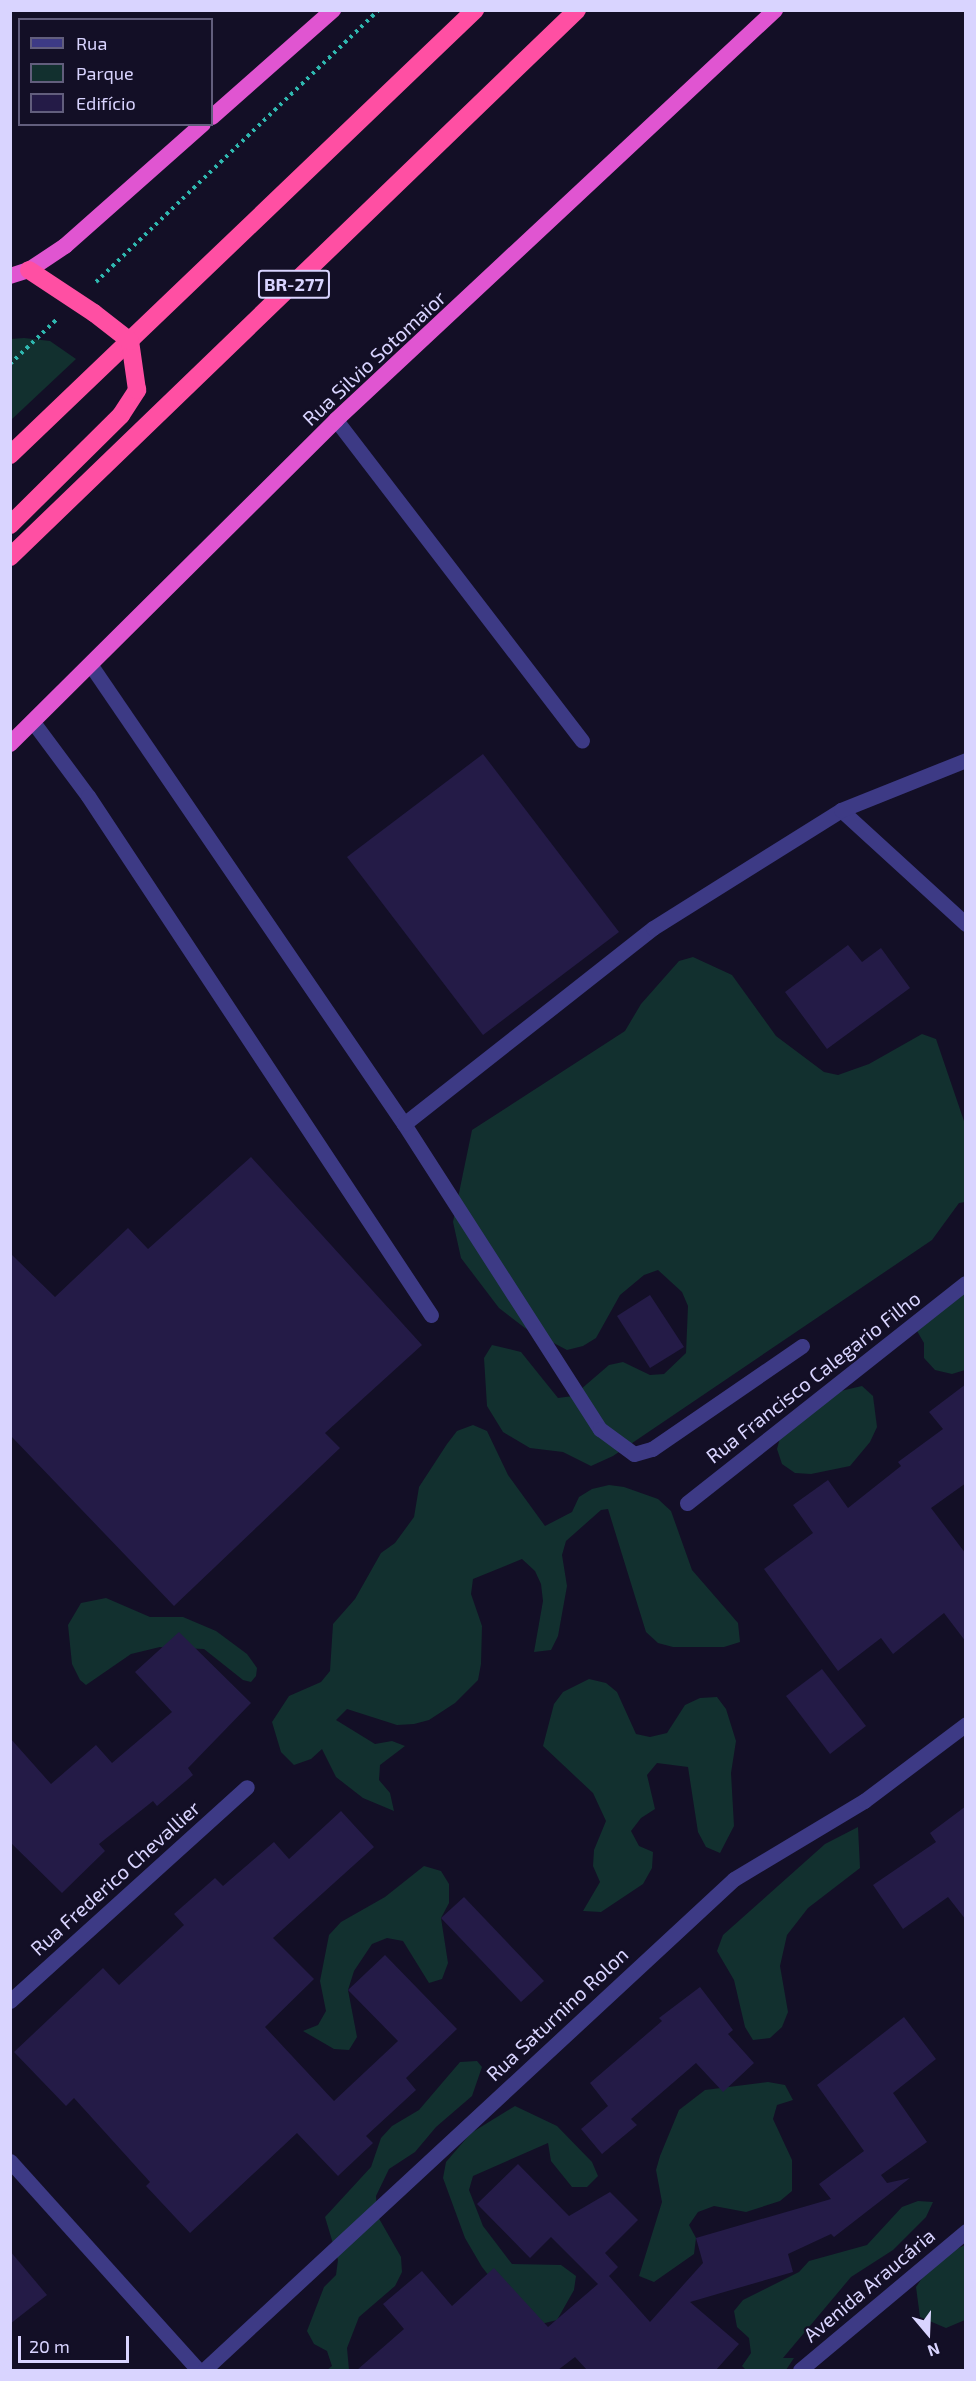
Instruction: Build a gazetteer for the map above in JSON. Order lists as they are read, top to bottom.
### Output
{
  "streets": {
    "highway": ["BR-277", "Rua Silvio Sotomaior"],
    "street": [
      "Rua Francisco Calegario Filho",
      "Rua Frederico Chevallier",
      "Rua Saturnino Rolon",
      "Avenida Araucária"
    ]
  },
  "legend": ["Rua", "Parque", "Edifício"],
  "scale_bar": "20 m",
  "north": "bottom"
}
